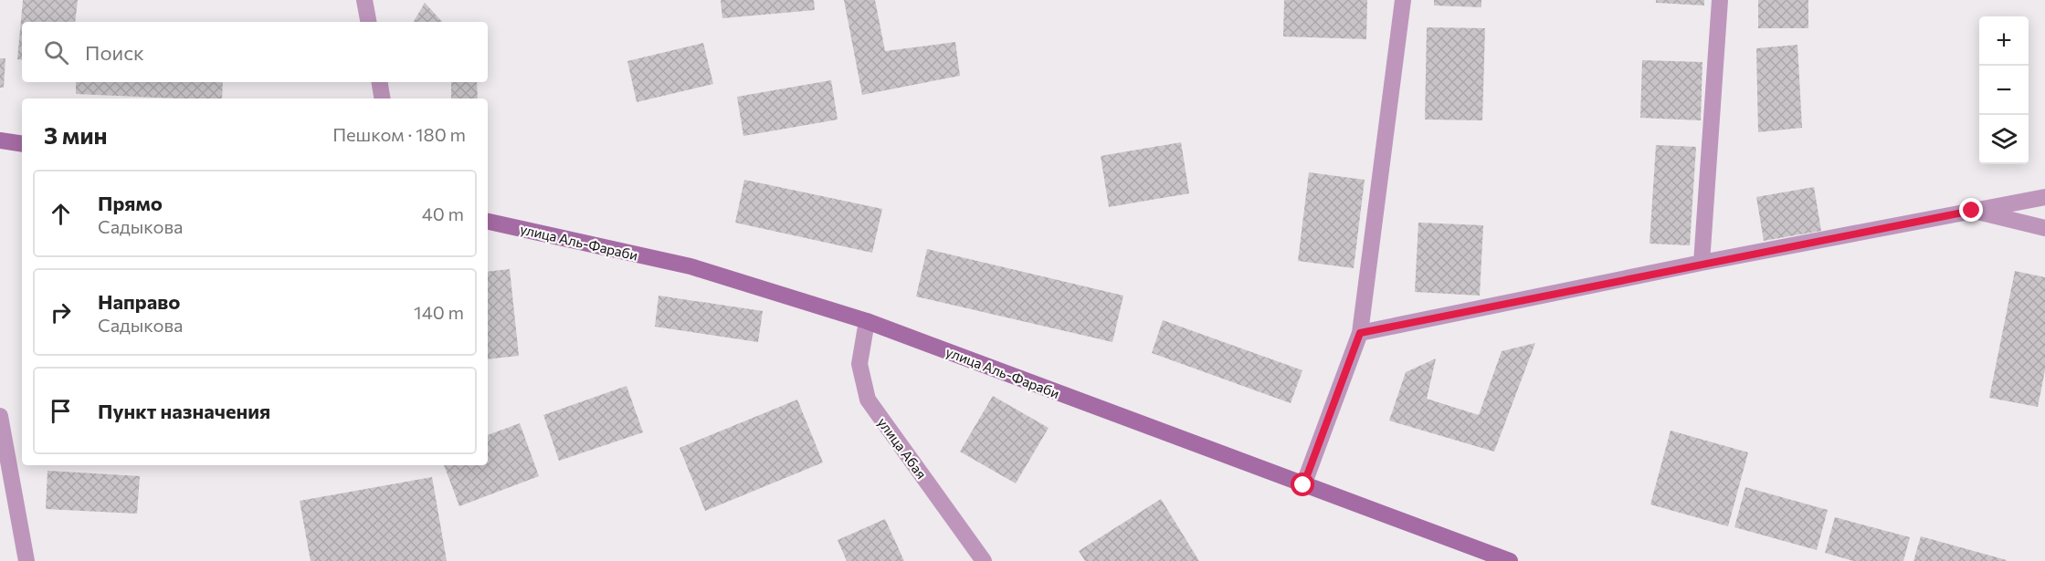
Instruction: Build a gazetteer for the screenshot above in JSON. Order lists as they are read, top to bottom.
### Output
{
  "streets": {
    "main road": ["улица Аль-Фараби"],
    "street": ["улица Абая"]
  },
  "crossings": [
    ["улица Аль-Фараби", "улица Абая"]
  ],
  "page": {
    "map_buttons": ["+", "−"],
    "search": "Поиск",
    "heading": ["3 мин", "Пешком · 180 m"],
    "list": [
      ["Прямо", "Садыкова", "40 m"],
      ["Направо", "Садыкова", "140 m"],
      "Пункт назначения"
    ]
  }
}
